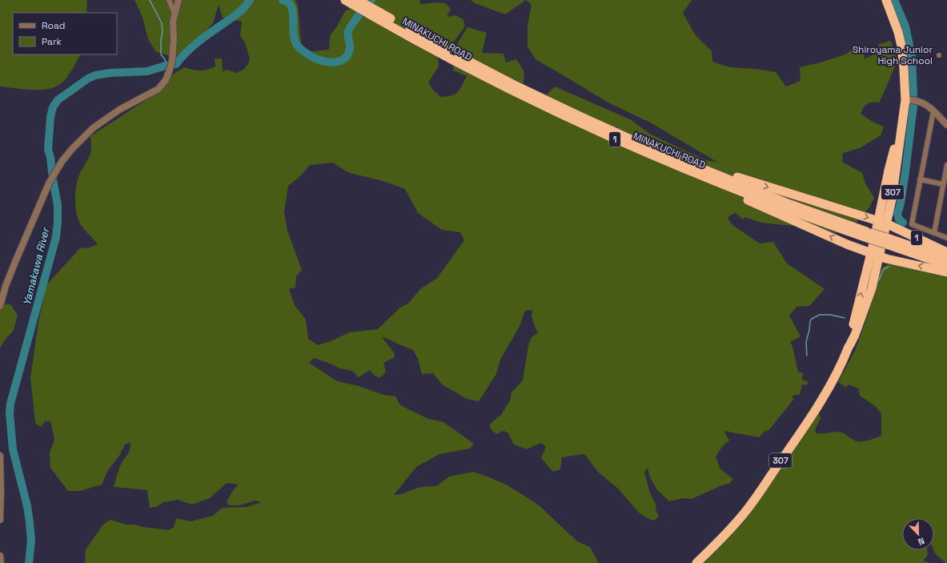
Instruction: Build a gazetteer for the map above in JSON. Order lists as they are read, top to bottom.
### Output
{
  "streets": {
    "highway": ["MINAKUCHI ROAD", "1", "307"]
  },
  "crossings": [
    ["MINAKUCHI ROAD", "1"],
    ["1", "307"]
  ],
  "water": ["Yamakawa River"],
  "places": ["Shiroyama Junior High School"],
  "legend": ["Road", "Park"],
  "north": "bottom right"
}
